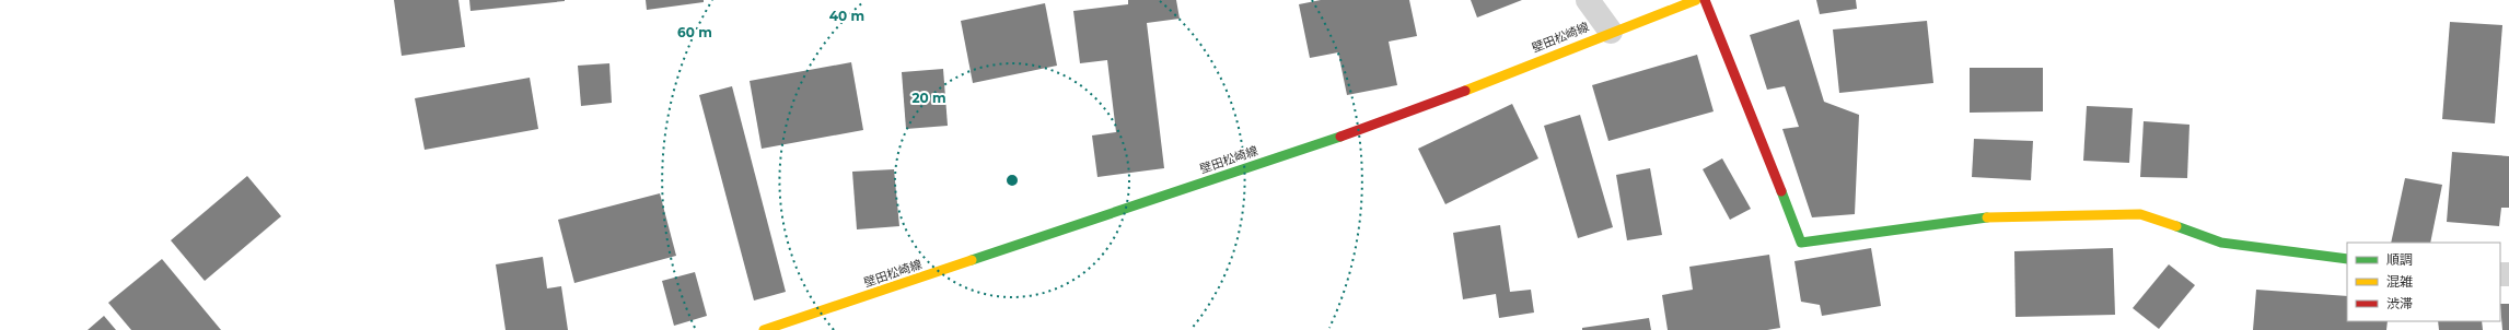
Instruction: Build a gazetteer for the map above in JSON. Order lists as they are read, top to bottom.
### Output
{
  "streets": {
    "main road": ["壁田松崎線"]
  },
  "legend": ["順調", "混雑", "渋滞"],
  "rings": ["40 m", "60 m", "20 m"]
}
